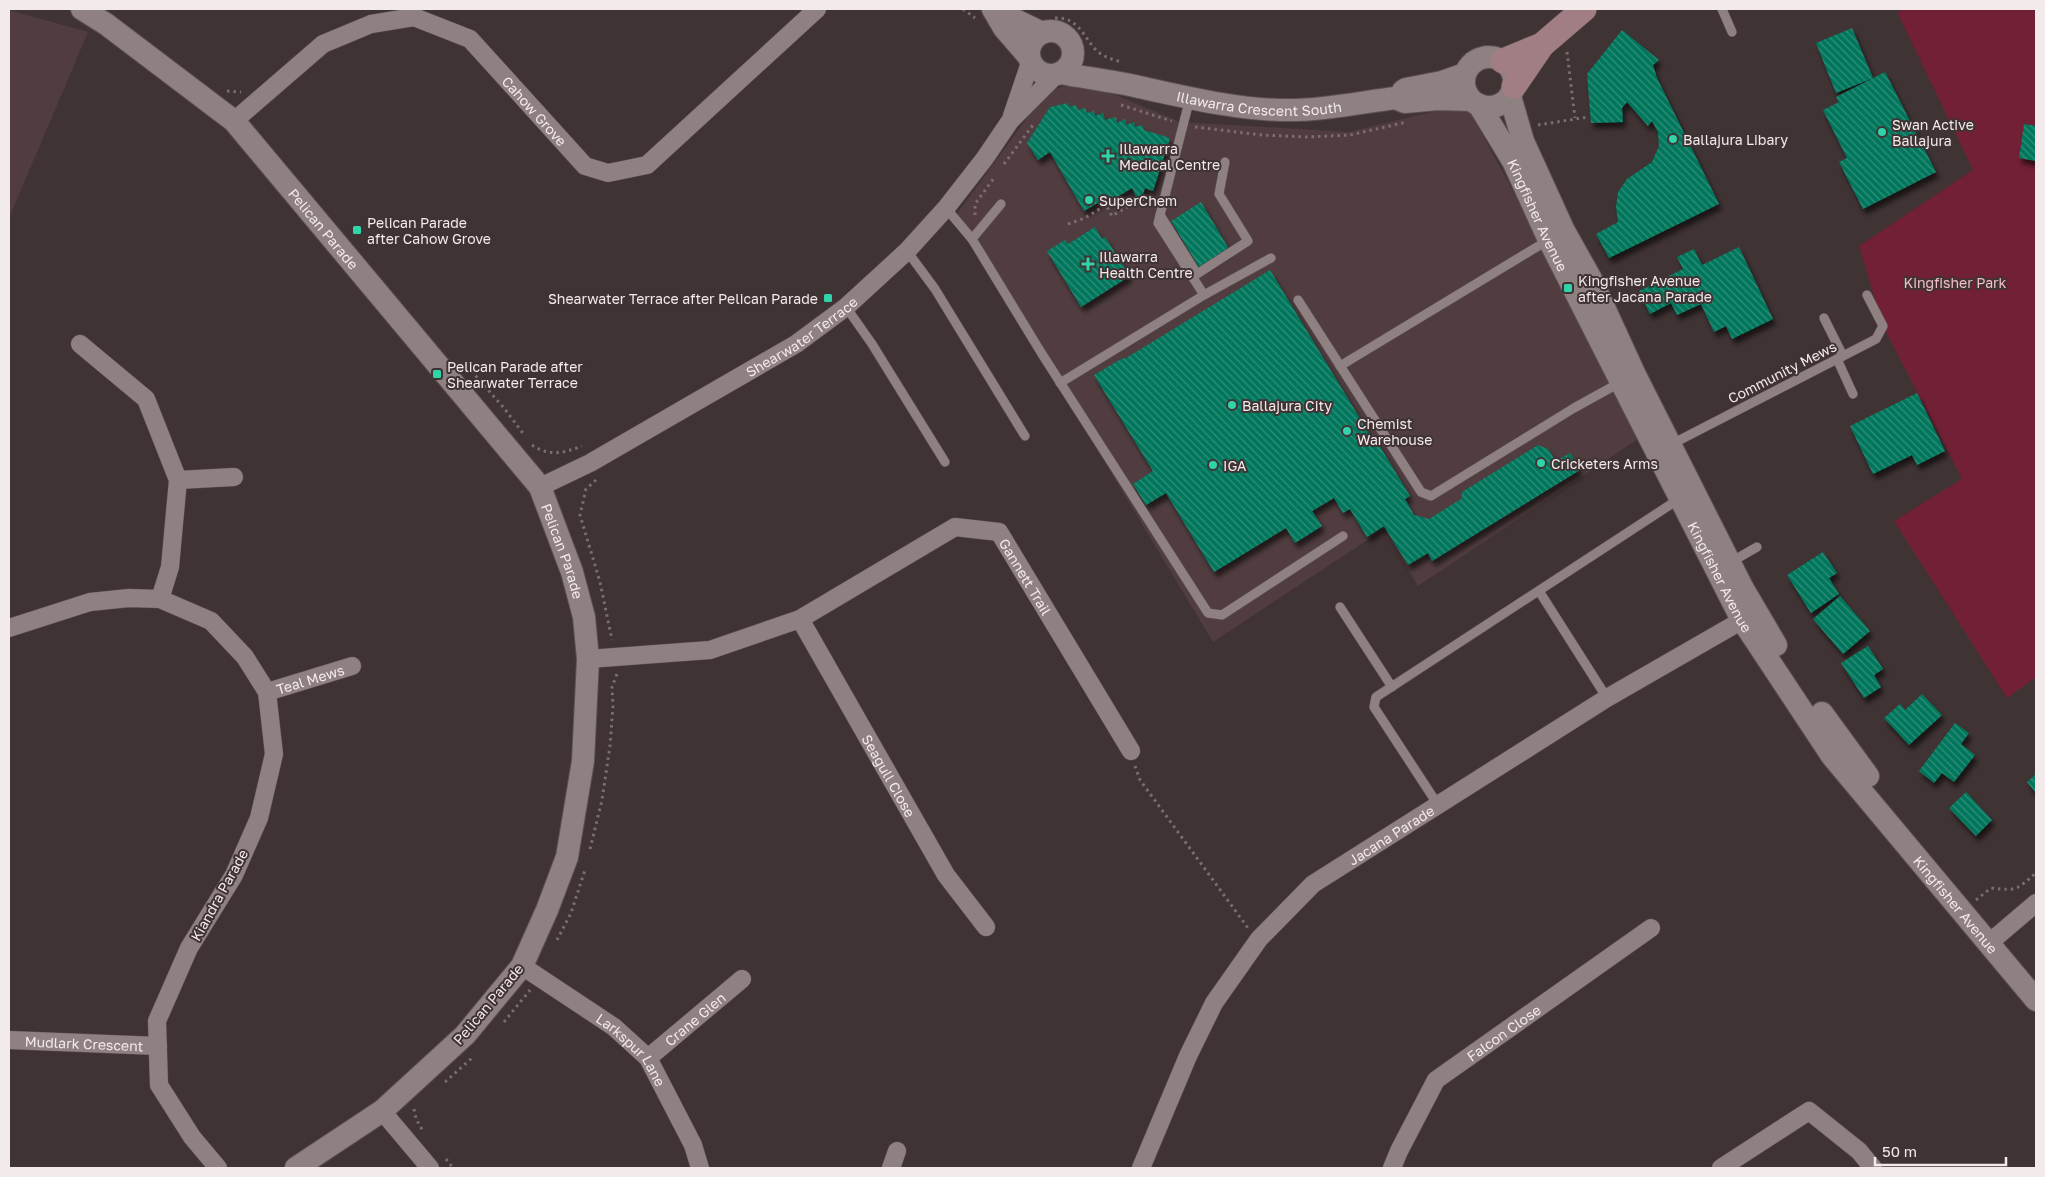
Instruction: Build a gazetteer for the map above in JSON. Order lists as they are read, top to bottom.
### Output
{
  "streets": {
    "street": [
      "Illawarra Crescent South",
      "Cahow Grove",
      "Kingfisher Avenue",
      "Pelican Parade",
      "Shearwater Terrace",
      "Gannett Trail",
      "Teal Mews",
      "Seagull Close",
      "Jacana Parade",
      "Kiandra Parade",
      "Crane Glen",
      "Falcon Close",
      "Mudlark Crescent",
      "Larkspur Lane"
    ],
    "lane": ["Community Mews"]
  },
  "crossings": [
    ["Illawarra Crescent South", "Kingfisher Avenue"],
    ["Illawarra Crescent South", "Shearwater Terrace"],
    ["Cahow Grove", "Pelican Parade"],
    ["Kingfisher Avenue", "Community Mews"],
    ["Kingfisher Avenue", "Jacana Parade"],
    ["Pelican Parade", "Shearwater Terrace"],
    ["Pelican Parade", "Gannett Trail"],
    ["Pelican Parade", "Larkspur Lane"],
    ["Gannett Trail", "Seagull Close"],
    ["Teal Mews", "Kiandra Parade"],
    ["Kiandra Parade", "Mudlark Crescent"],
    ["Crane Glen", "Larkspur Lane"]
  ],
  "parks": ["Kingfisher Park"],
  "places": {
    "other": [
      "Swan Active Ballajura",
      "Ballajura Libary",
      "SuperChem",
      "Ballajura City",
      "Chemist Warehouse",
      "Cricketers Arms",
      "IGA"
    ],
    "health": ["Illawarra Medical Centre", "Illawarra Health Centre"],
    "transit": [
      "Pelican Parade after Cahow Grove",
      "Kingfisher Avenue after Jacana Parade",
      "Shearwater Terrace after Pelican Parade",
      "Pelican Parade after Shearwater Terrace"
    ]
  },
  "scale_bar": "50 m"
}
